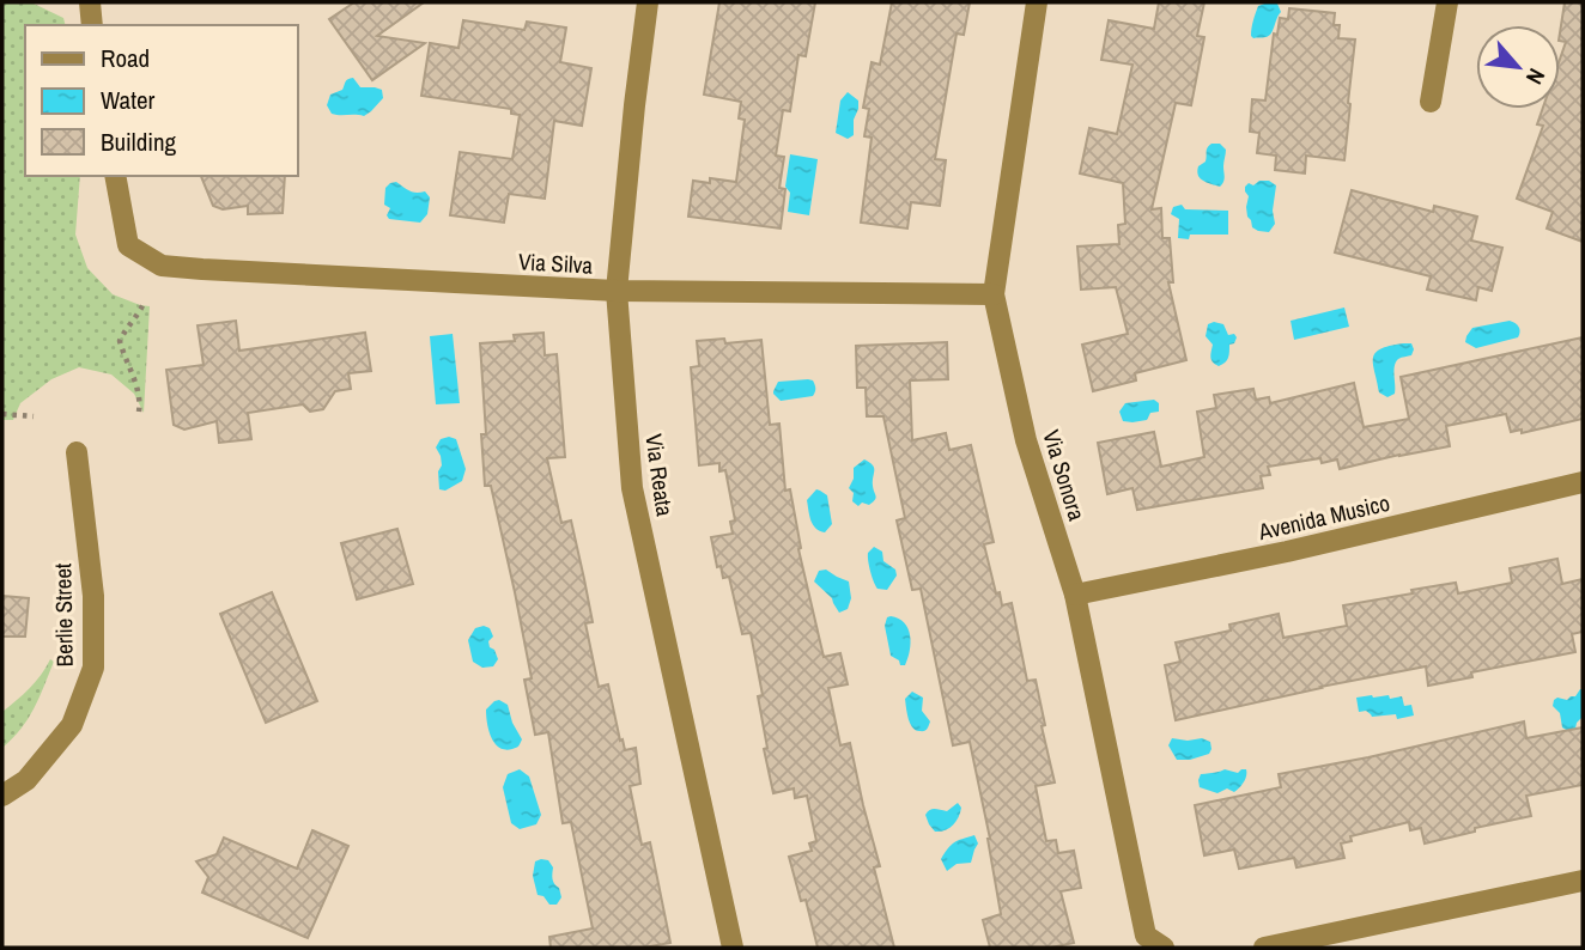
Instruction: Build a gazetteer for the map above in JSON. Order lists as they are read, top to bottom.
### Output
{
  "streets": {
    "street": [
      "Via Silva",
      "Via Reata",
      "Via Sonora",
      "Avenida Musico",
      "Berlie Street"
    ]
  },
  "crossings": [
    ["Via Silva", "Via Reata"],
    ["Via Silva", "Via Sonora"],
    ["Via Sonora", "Avenida Musico"]
  ],
  "legend": ["Road", "Water", "Building"],
  "north": "bottom right"
}
